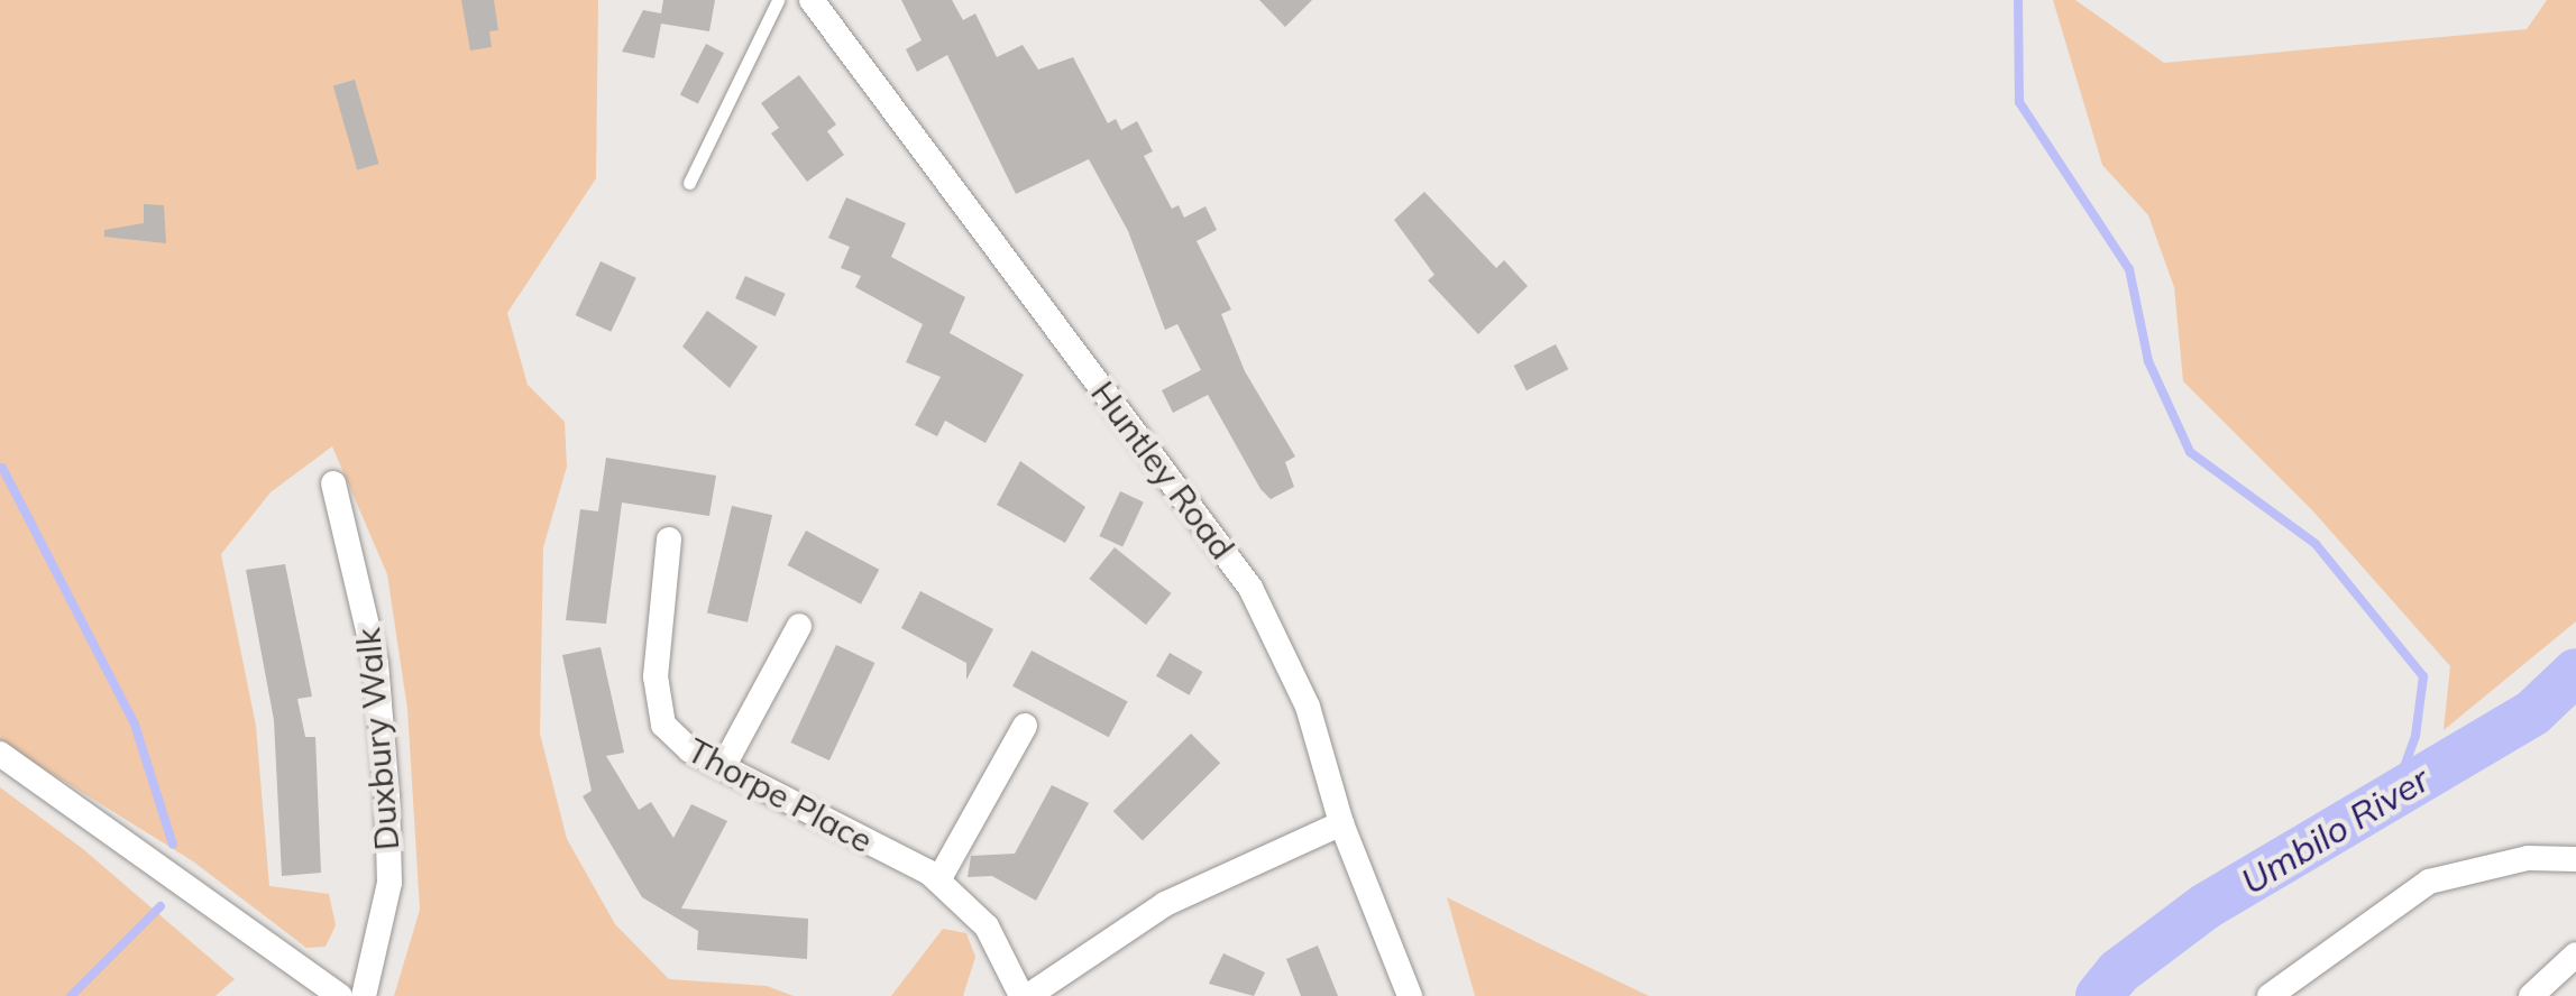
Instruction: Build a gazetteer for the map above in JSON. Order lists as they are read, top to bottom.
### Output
{
  "streets": {
    "street": ["Huntley Road", "Duxbury Walk", "Thorpe Place"]
  },
  "water": ["Umbilo River"]
}
